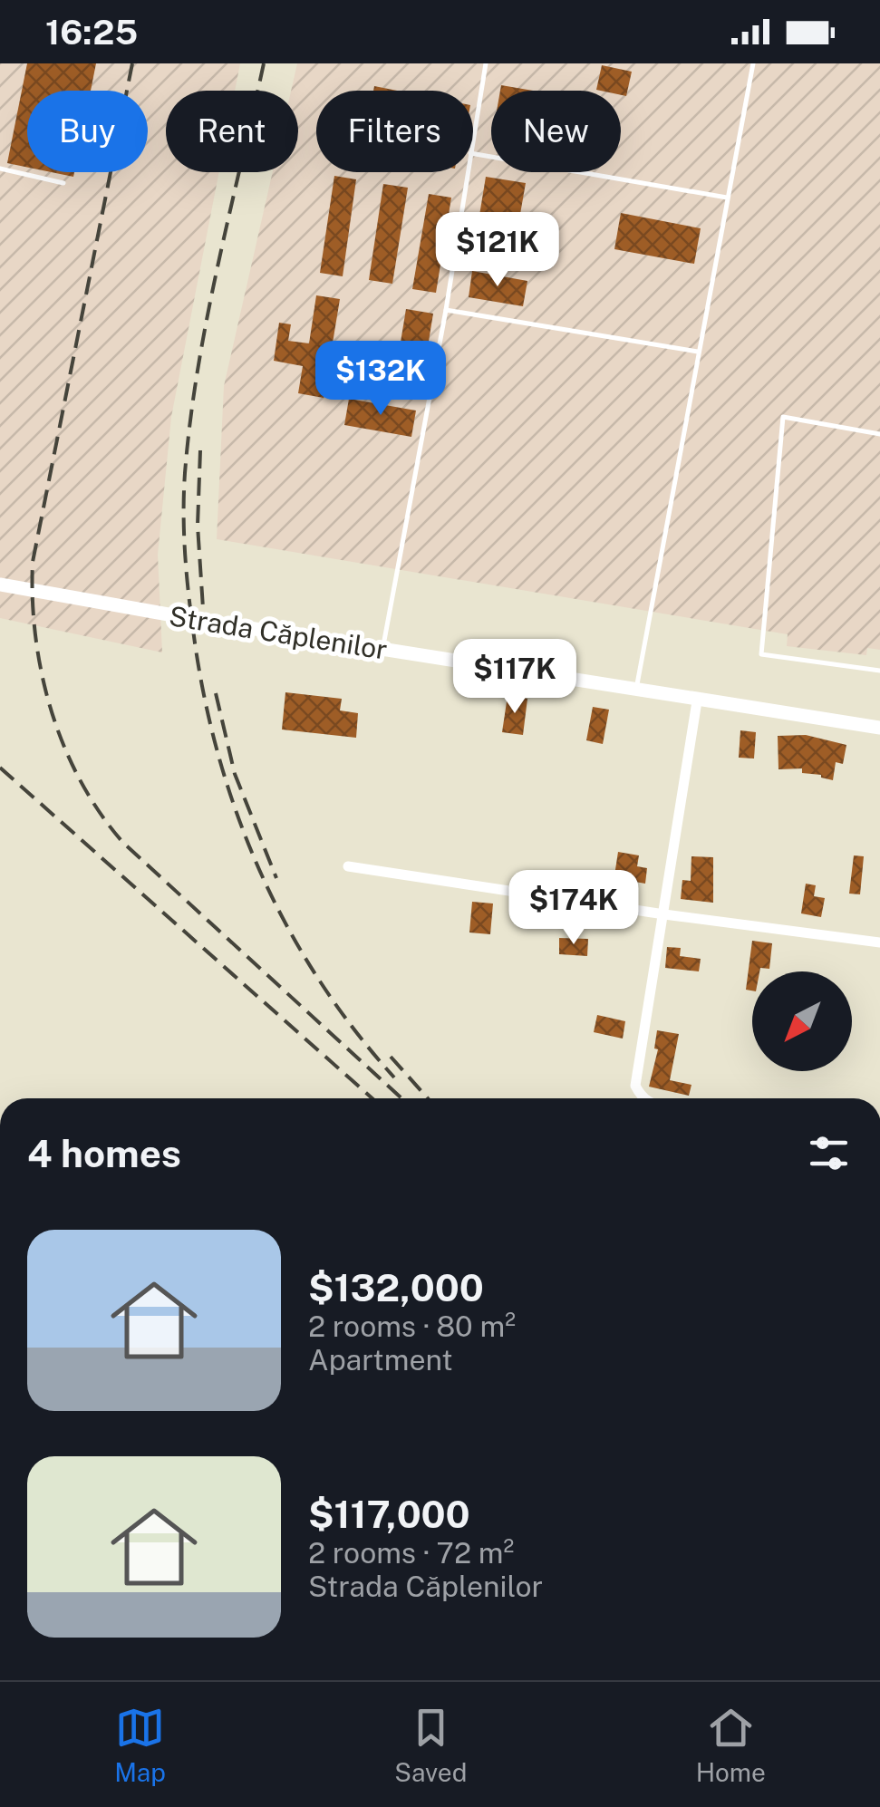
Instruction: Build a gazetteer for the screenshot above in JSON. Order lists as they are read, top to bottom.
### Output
{
  "streets": {
    "street": ["Strada Căplenilor"]
  },
  "north": "bottom left",
  "page": {
    "status": "16:25",
    "chip": [
      "Buy",
      "Rent",
      "Filters",
      "New"
    ],
    "price": [
      "$121K",
      "$132K",
      "$117K",
      "$174K"
    ],
    "heading": "4 homes",
    "list": [
      {
        "name": "$132,000",
        "note": "2 rooms · 80 m² · Apartment"
      },
      {
        "name": "$117,000",
        "note": "2 rooms · 72 m² · Strada Căplenilor"
      }
    ],
    "tabs": ["Map", "Saved", "Home"]
  }
}
